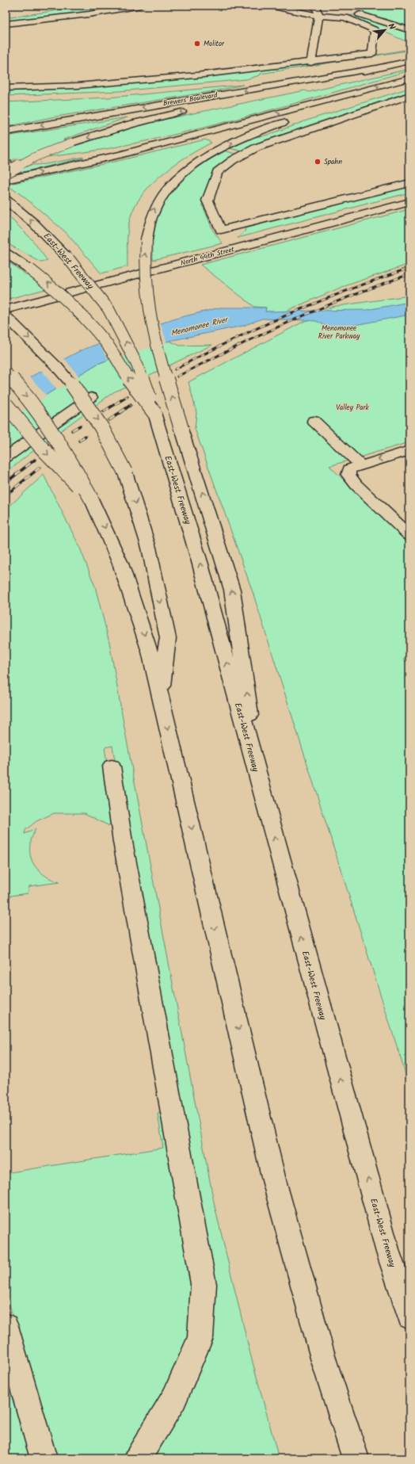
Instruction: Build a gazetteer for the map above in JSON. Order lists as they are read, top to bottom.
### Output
{
  "streets": {
    "main road": ["Brewers Boulevard", "North 44th Street", "East-West Freeway"]
  },
  "water": ["Menomonee River"],
  "parks": ["Menomonee River Parkway", "Valley Park"],
  "places": ["Molitor", "Spahn"],
  "north": "top right"
}
